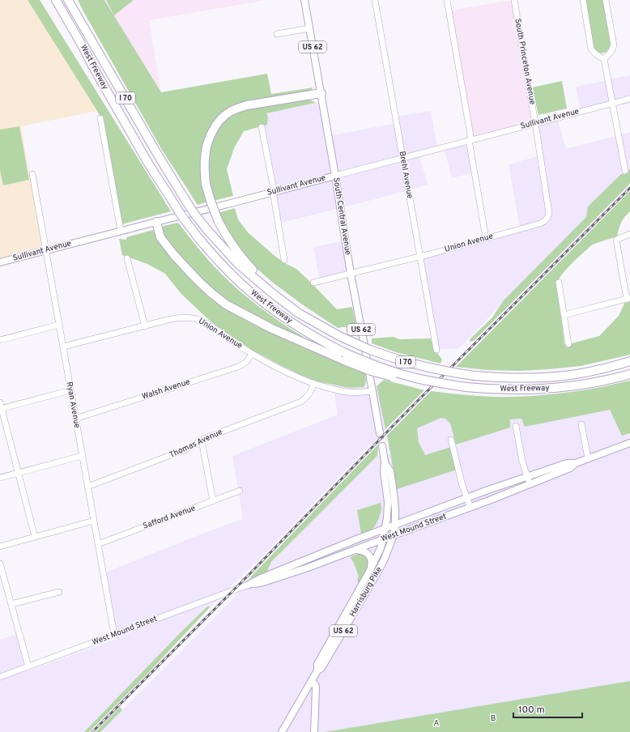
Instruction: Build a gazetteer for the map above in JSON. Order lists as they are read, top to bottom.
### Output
{
  "streets": {
    "highway": ["West Freeway", "I 70"],
    "main road": [
      "US 62",
      "Sullivant Avenue",
      "South Central Avenue",
      "West Mound Street",
      "Harrisburg Pike"
    ],
    "street": [
      "South Princeton Avenue",
      "Brehl Avenue",
      "Union Avenue",
      "Walsh Avenue",
      "Ryan Avenue",
      "Thomas Avenue",
      "Safford Avenue"
    ]
  },
  "crossings": [
    ["US 62", "West Mound Street"],
    ["US 62", "Harrisburg Pike"],
    ["South Princeton Avenue", "Sullivant Avenue"],
    ["South Princeton Avenue", "Union Avenue"],
    ["Sullivant Avenue", "Brehl Avenue"],
    ["Sullivant Avenue", "South Central Avenue"],
    ["Sullivant Avenue", "Ryan Avenue"],
    ["Brehl Avenue", "Union Avenue"],
    ["South Central Avenue", "Union Avenue"],
    ["Union Avenue", "Walsh Avenue"],
    ["Union Avenue", "Ryan Avenue"],
    ["Union Avenue", "Thomas Avenue"],
    ["Walsh Avenue", "Ryan Avenue"],
    ["Ryan Avenue", "Thomas Avenue"],
    ["Ryan Avenue", "Safford Avenue"],
    ["Ryan Avenue", "West Mound Street"],
    ["West Mound Street", "Harrisburg Pike"]
  ],
  "parks": ["B", "A"],
  "scale_bar": "100 m"
}
